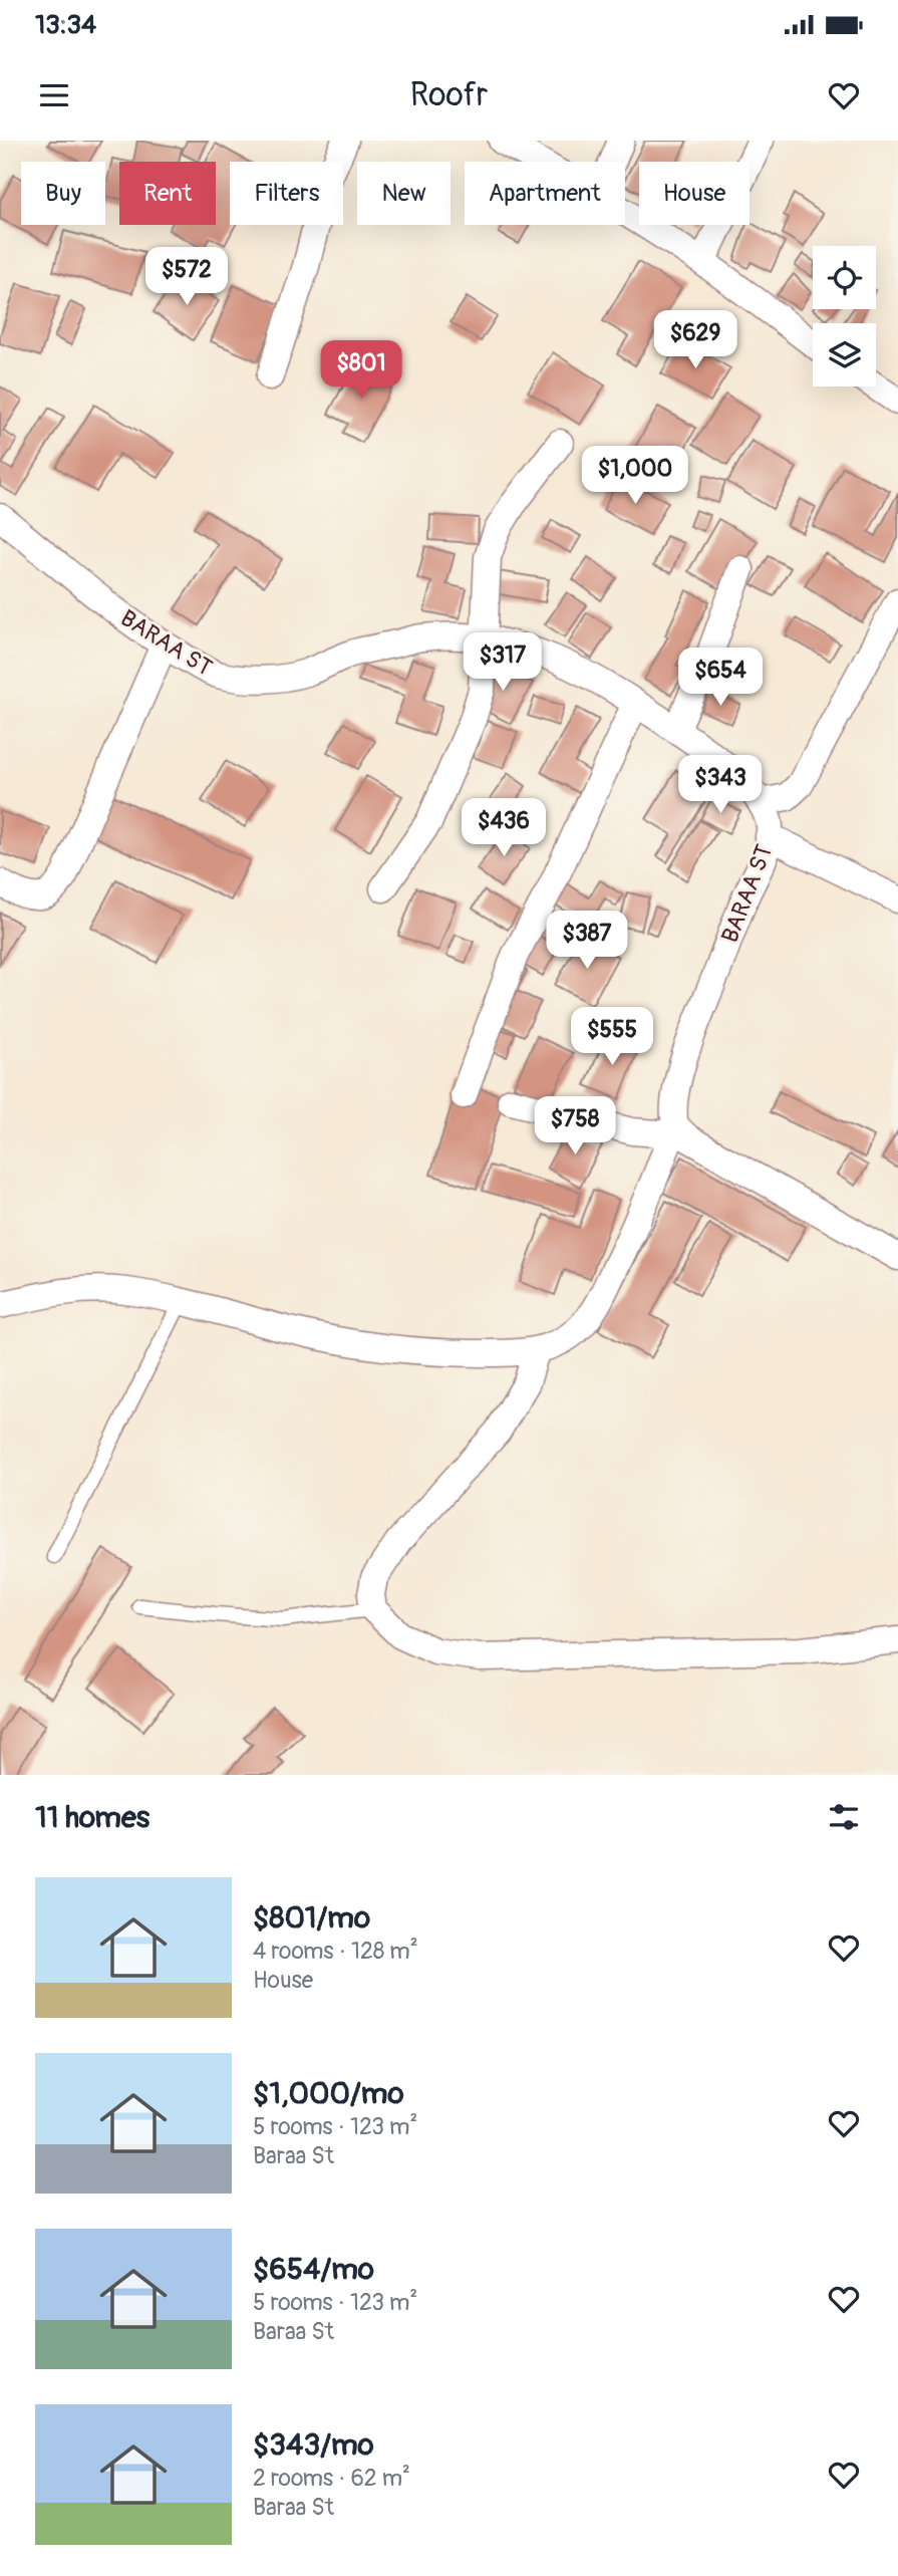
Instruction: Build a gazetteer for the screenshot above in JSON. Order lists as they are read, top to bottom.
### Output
{
  "streets": {
    "street": ["BARAA ST"]
  },
  "page": {
    "status": "13:34",
    "header": "Roofr",
    "chip": [
      "Buy",
      "Rent",
      "Filters",
      "New",
      "Apartment",
      "House"
    ],
    "price": [
      "$572",
      "$629",
      "$801",
      "$1,000",
      "$317",
      "$654",
      "$343",
      "$436",
      "$387",
      "$555",
      "$758"
    ],
    "heading": "11 homes",
    "list": [
      {
        "name": "$801/mo",
        "note": "4 rooms · 128 m² · House"
      },
      {
        "name": "$1,000/mo",
        "note": "5 rooms · 123 m² · Baraa St"
      },
      {
        "name": "$654/mo",
        "note": "5 rooms · 123 m² · Baraa St"
      },
      {
        "name": "$343/mo",
        "note": "2 rooms · 62 m² · Baraa St"
      }
    ]
  }
}
